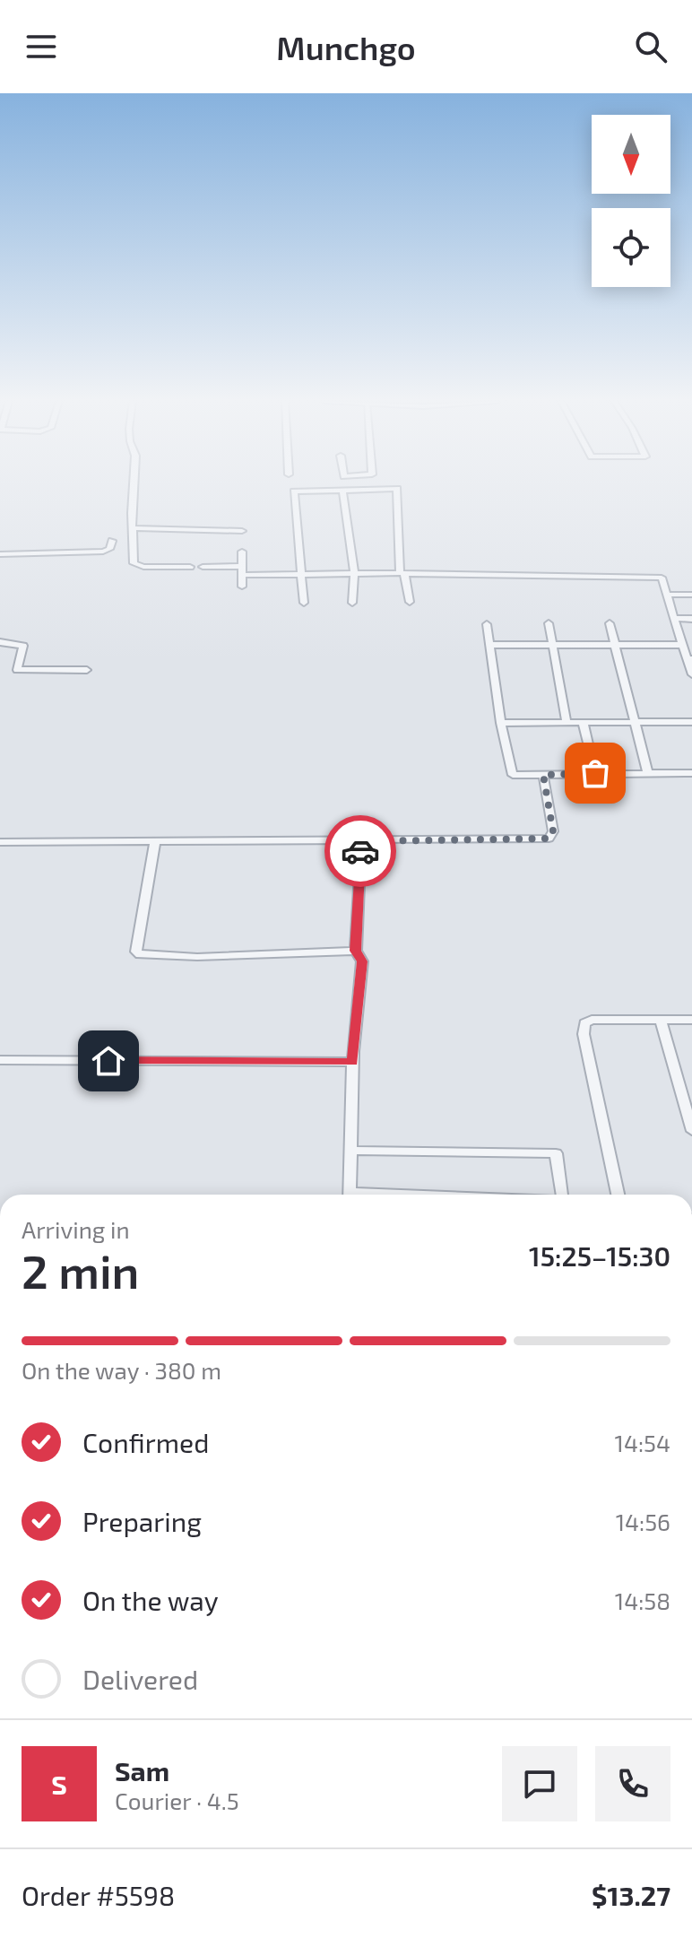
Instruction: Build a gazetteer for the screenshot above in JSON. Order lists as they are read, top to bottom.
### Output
{
  "north": "bottom",
  "page": {
    "header": "Munchgo",
    "heading": ["2 min", "Arriving in", "15:25–15:30"],
    "panel": [
      "Sam",
      "Courier · 4.5",
      "Order #5598",
      "$13.27"
    ],
    "bar": "On the way · 380 m",
    "list": [
      ["Confirmed", "14:54"],
      ["Preparing", "14:56"],
      ["On the way", "14:58"],
      "Delivered"
    ],
    "round": "S"
  }
}
